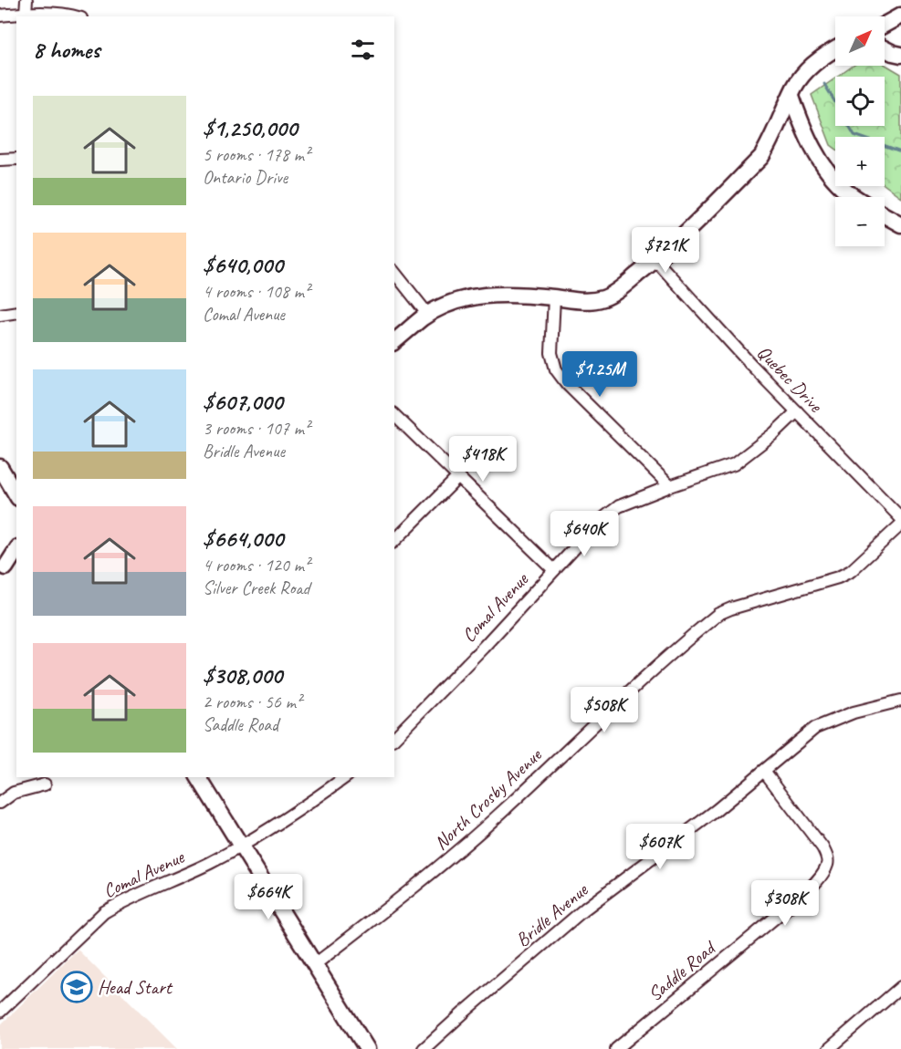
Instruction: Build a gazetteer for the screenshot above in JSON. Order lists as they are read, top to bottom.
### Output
{
  "streets": {
    "street": [
      "Quebec Drive",
      "Comal Avenue",
      "North Crosby Avenue",
      "Bridle Avenue",
      "Saddle Road"
    ]
  },
  "crossings": [
    ["Quebec Drive", "Comal Avenue"],
    ["Bridle Avenue", "Saddle Road"]
  ],
  "places": {
    "school or university": ["Head Start"]
  },
  "north": "top right",
  "page": {
    "map_buttons": ["+", "−"],
    "heading": "8 homes",
    "list": [
      {
        "name": "$1,250,000",
        "note": "5 rooms · 178 m² · Ontario Drive"
      },
      {
        "name": "$640,000",
        "note": "4 rooms · 108 m² · Comal Avenue"
      },
      {
        "name": "$607,000",
        "note": "3 rooms · 107 m² · Bridle Avenue"
      },
      {
        "name": "$664,000",
        "note": "4 rooms · 120 m² · Silver Creek Road"
      },
      {
        "name": "$308,000",
        "note": "2 rooms · 56 m² · Saddle Road"
      }
    ],
    "price": [
      "$721K",
      "$1.25M",
      "$418K",
      "$640K",
      "$508K",
      "$607K",
      "$664K",
      "$308K"
    ]
  }
}
